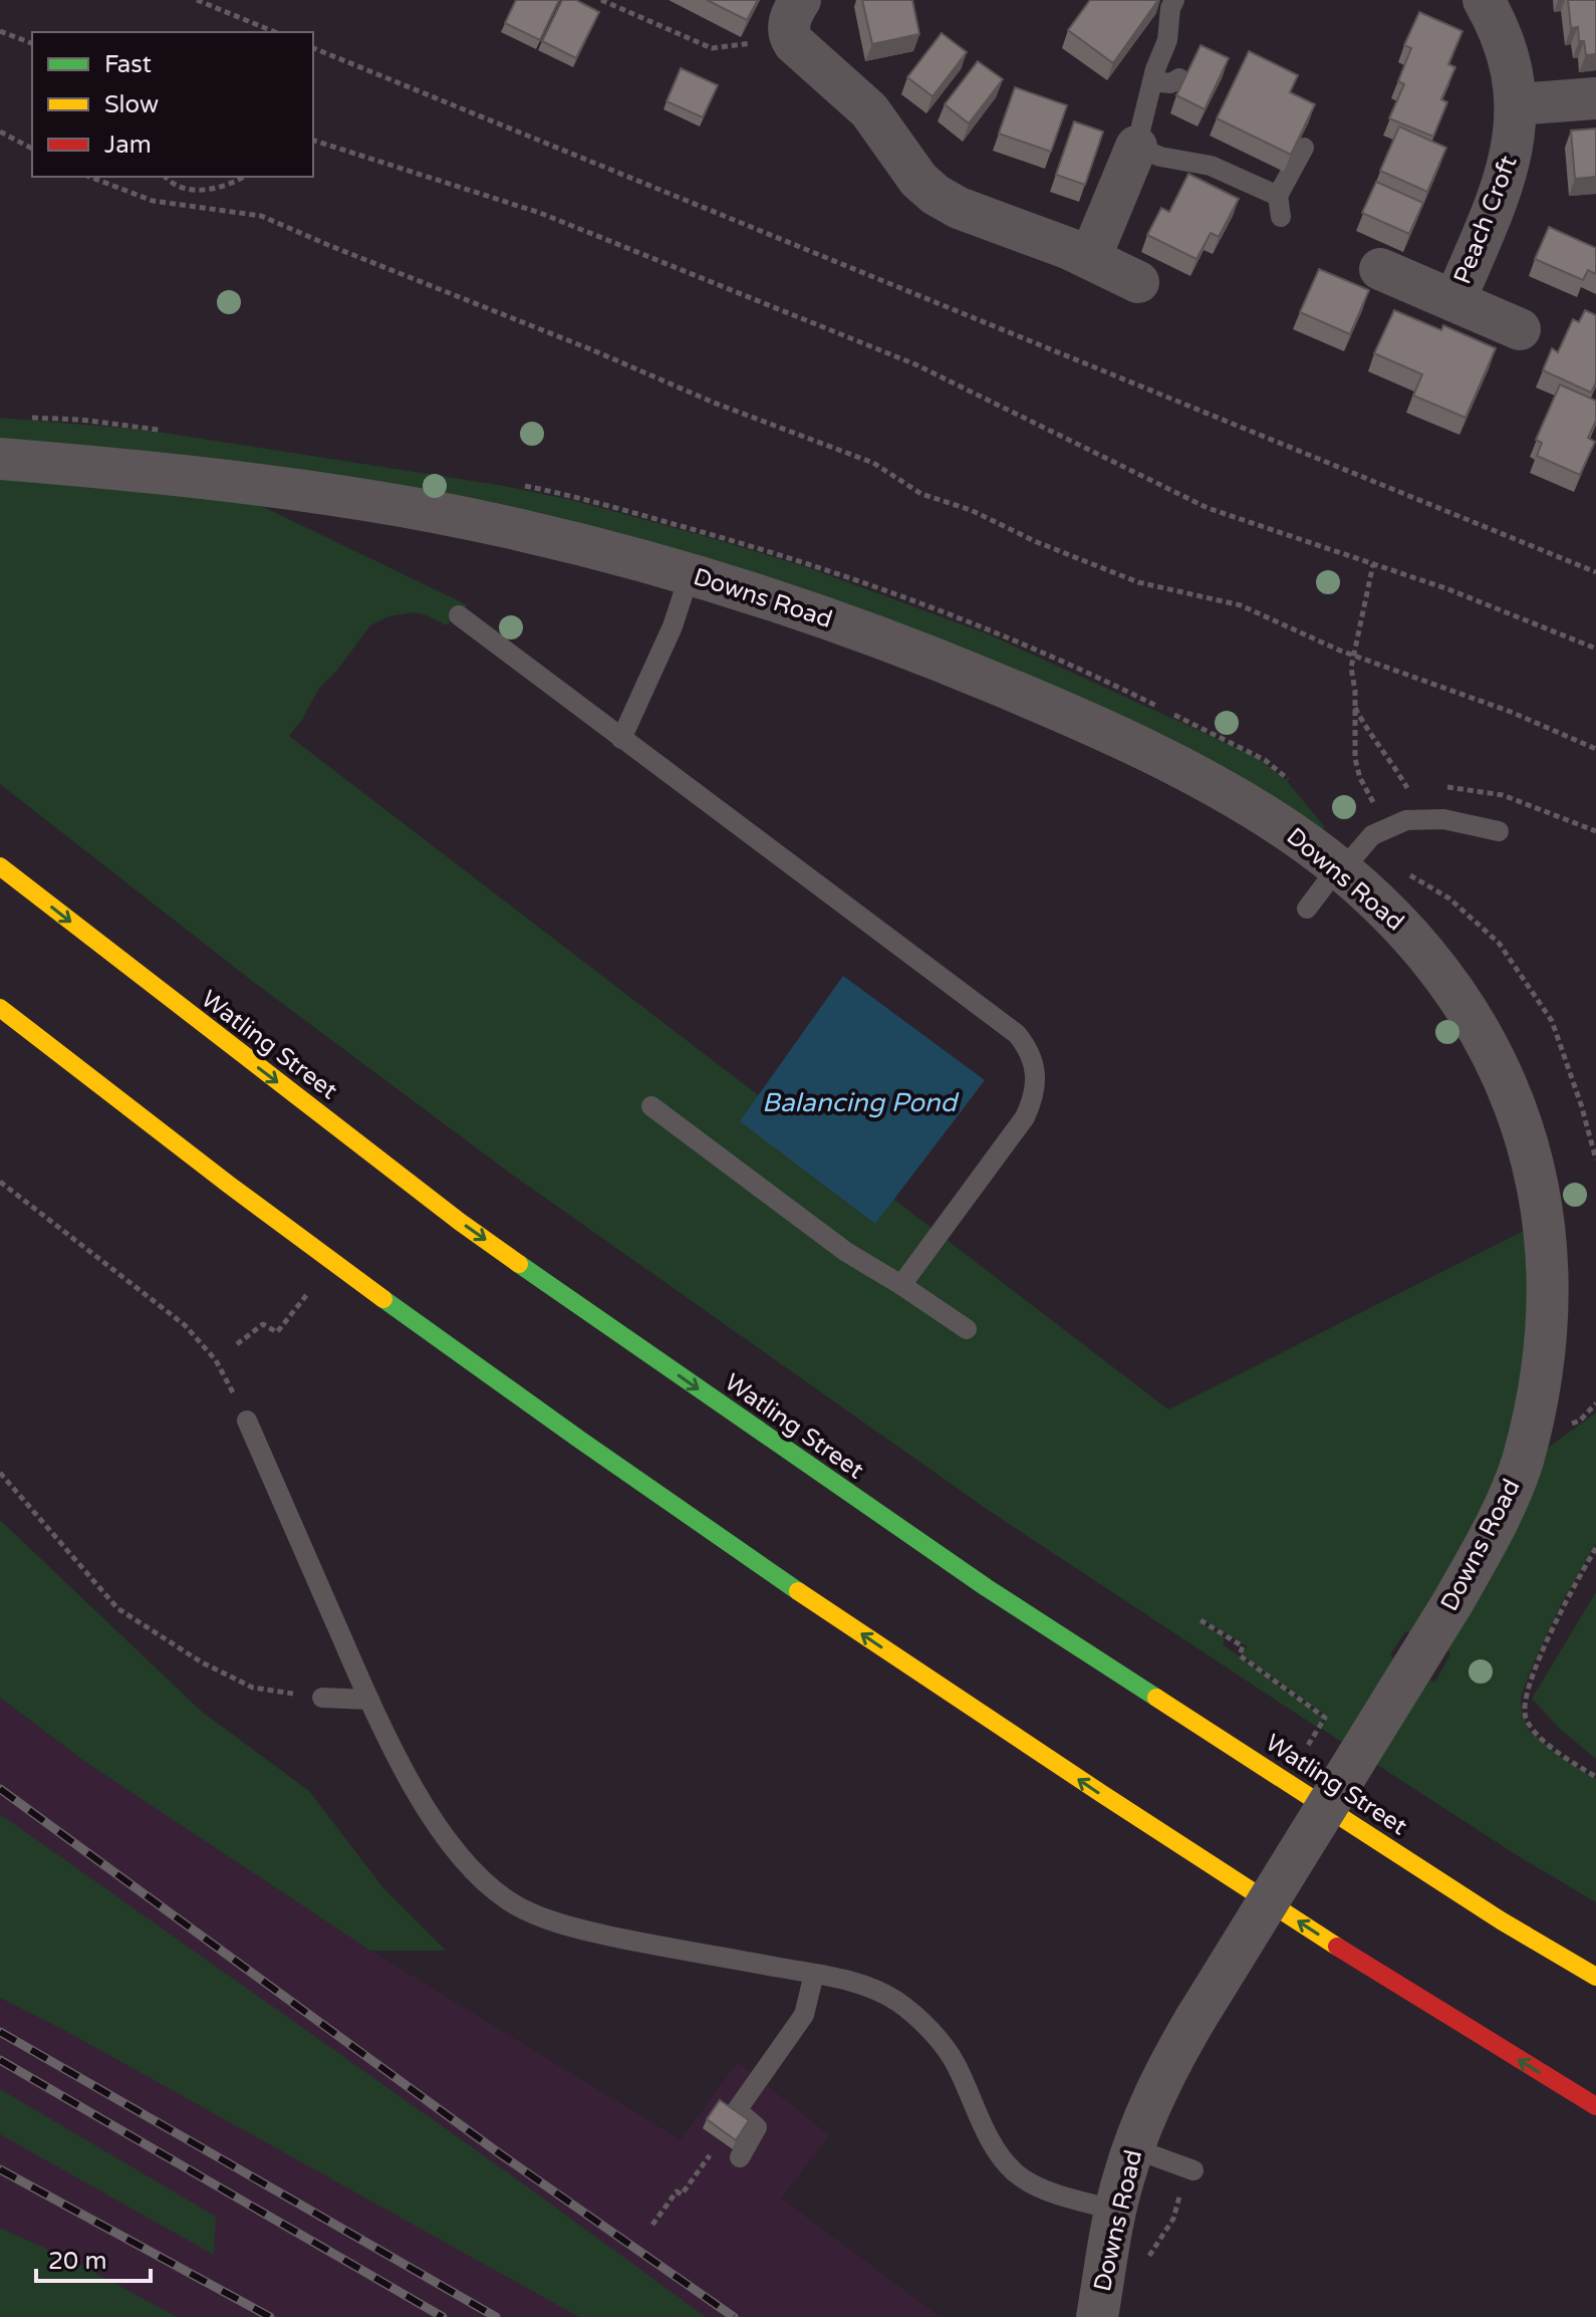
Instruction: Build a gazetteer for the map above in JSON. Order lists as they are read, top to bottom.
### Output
{
  "streets": {
    "highway": ["Watling Street"],
    "street": ["Peach Croft", "Downs Road"]
  },
  "water": ["Balancing Pond"],
  "legend": ["Fast", "Slow", "Jam"],
  "scale_bar": "20 m"
}
